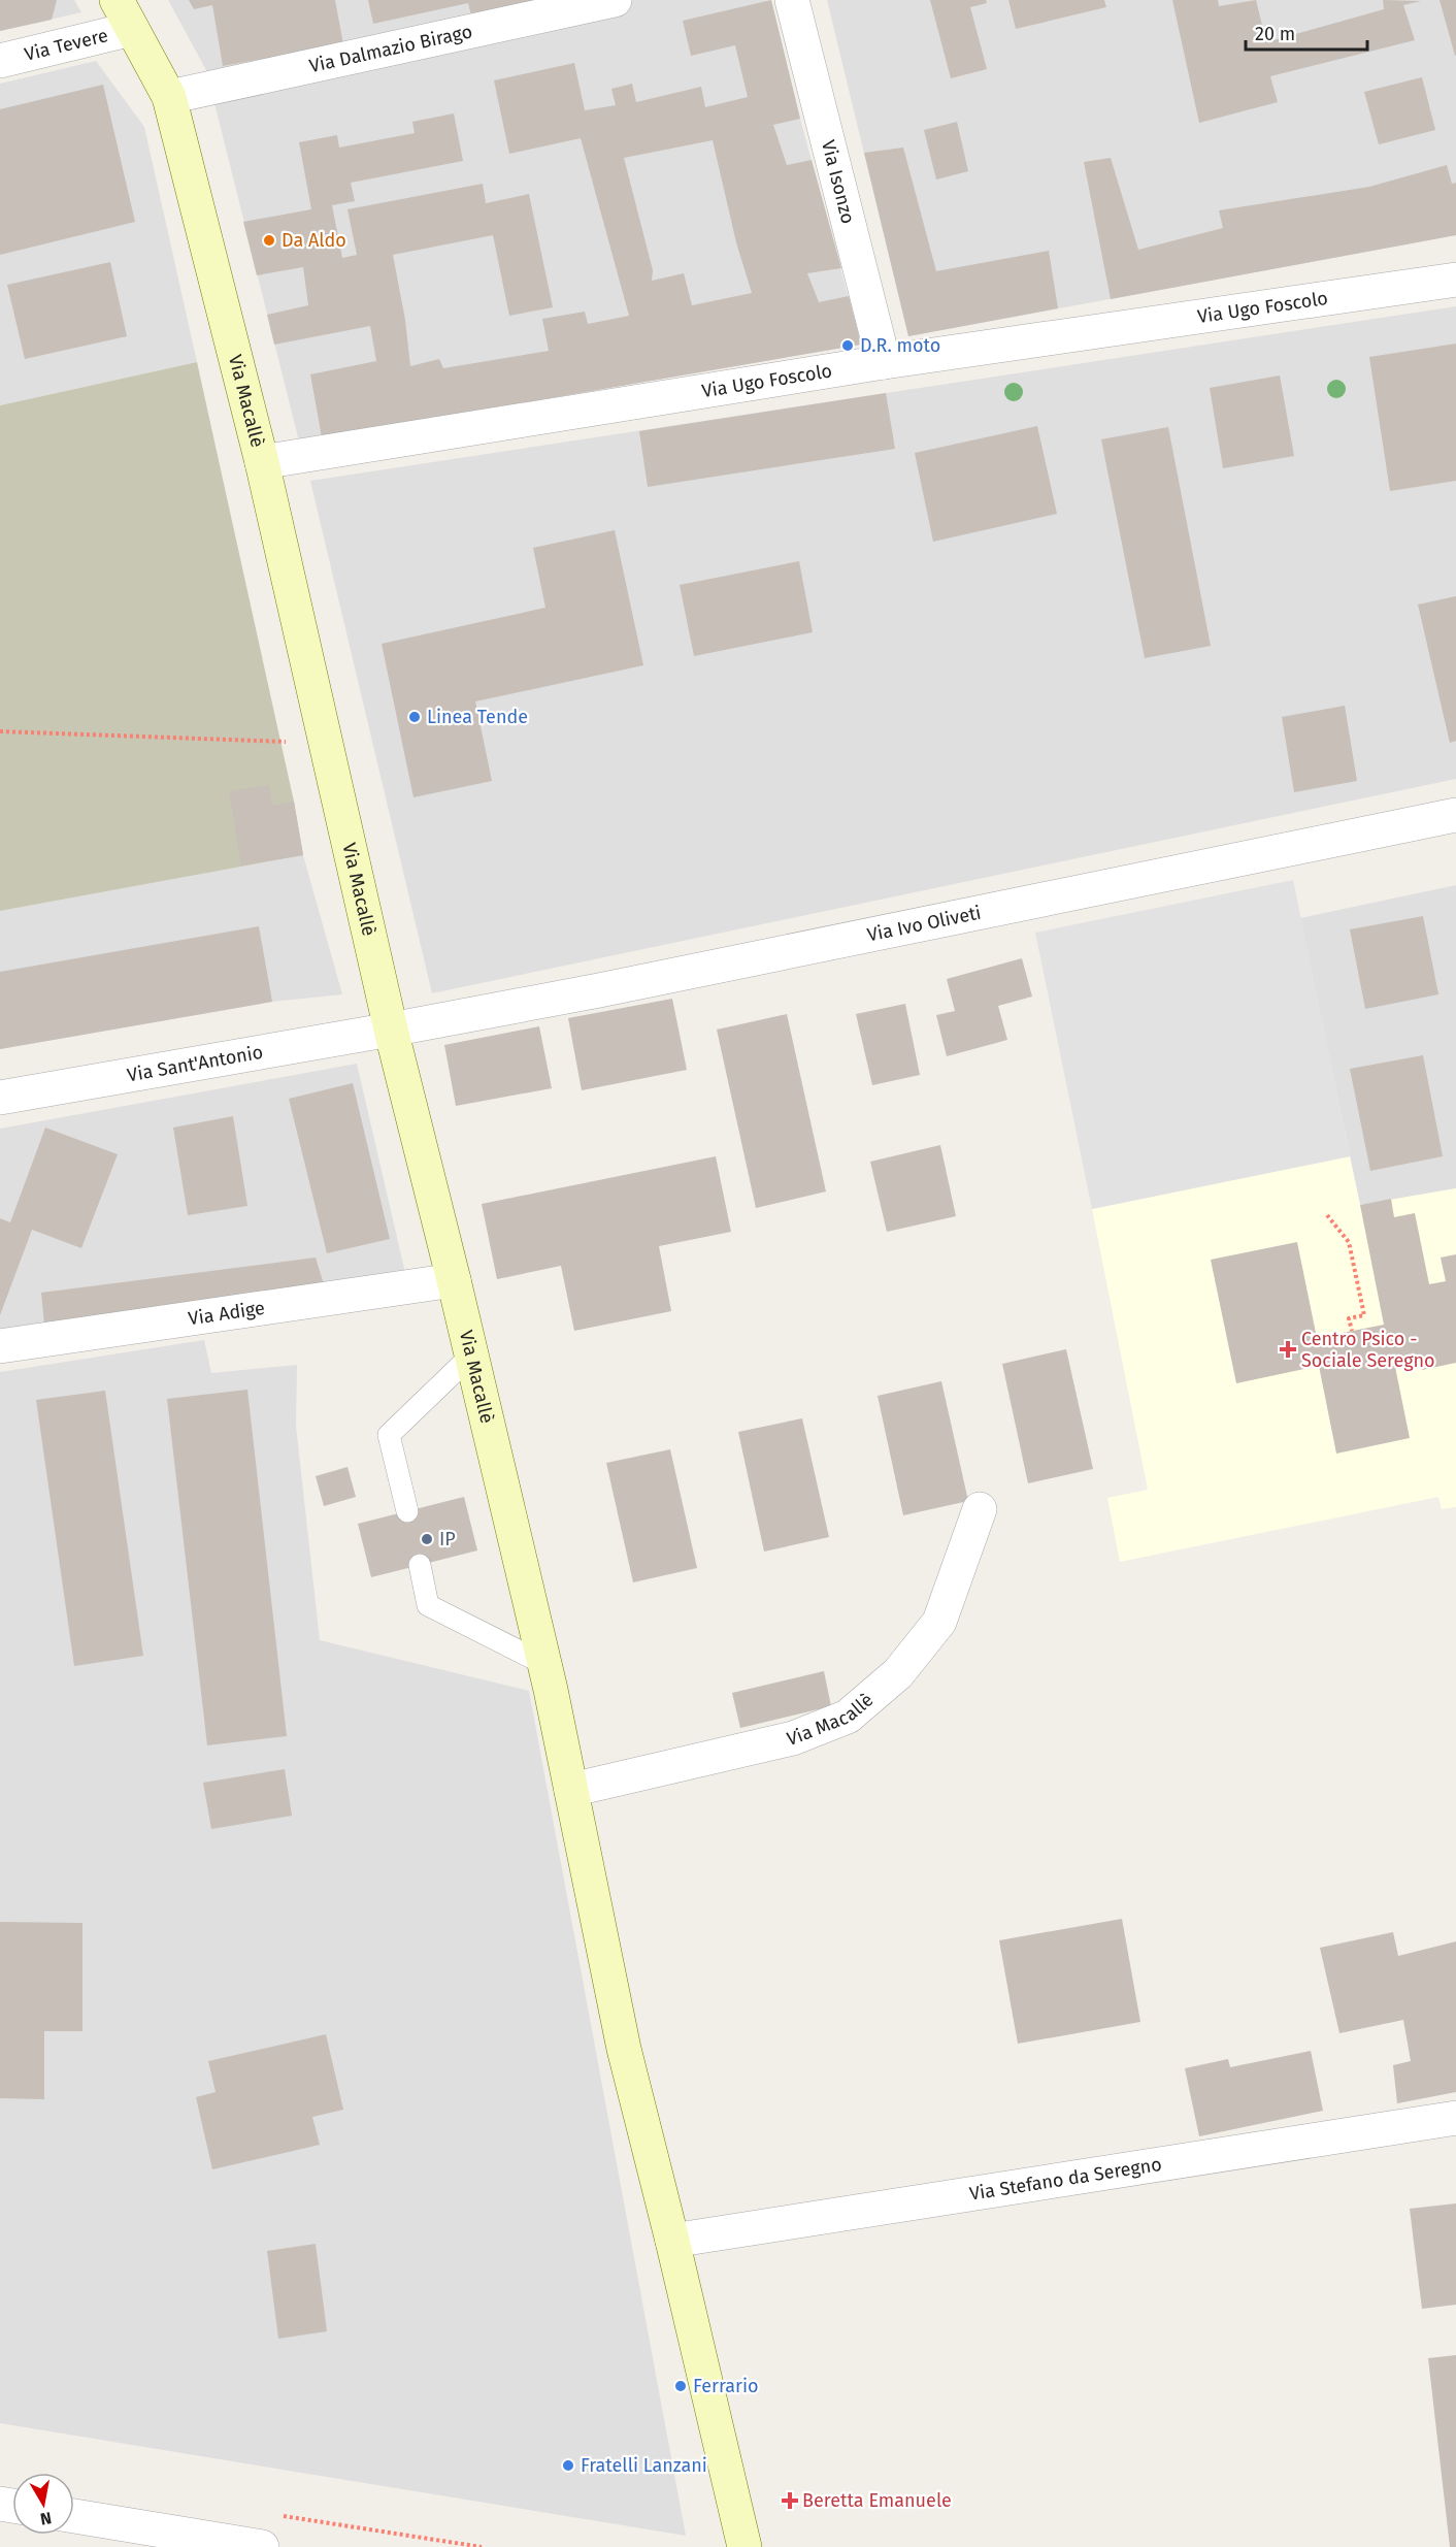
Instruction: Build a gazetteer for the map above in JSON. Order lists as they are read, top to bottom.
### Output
{
  "streets": {
    "street": [
      "Via Tevere",
      "Via Dalmazio Birago",
      "Via Isonzo",
      "Via Ugo Foscolo",
      "Via Macallè",
      "Via Ivo Oliveti",
      "Via Sant'Antonio",
      "Via Adige",
      "Via Stefano da Seregno"
    ]
  },
  "crossings": [
    ["Via Tevere", "Via Macallè"],
    ["Via Dalmazio Birago", "Via Macallè"],
    ["Via Isonzo", "Via Ugo Foscolo"],
    ["Via Ugo Foscolo", "Via Macallè"],
    ["Via Macallè", "Via Ivo Oliveti"],
    ["Via Macallè", "Via Sant'Antonio"],
    ["Via Macallè", "Via Adige"],
    ["Via Macallè", "Via Stefano da Seregno"],
    ["Via Ivo Oliveti", "Via Sant'Antonio"]
  ],
  "places": {
    "other": [
      "Da Aldo",
      "D.R. moto",
      "Linea Tende",
      "IP",
      "Ferrario",
      "Fratelli Lanzani"
    ],
    "health": ["Centro Psico - Sociale Seregno", "Beretta Emanuele"]
  },
  "scale_bar": "20 m",
  "north": "bottom"
}
